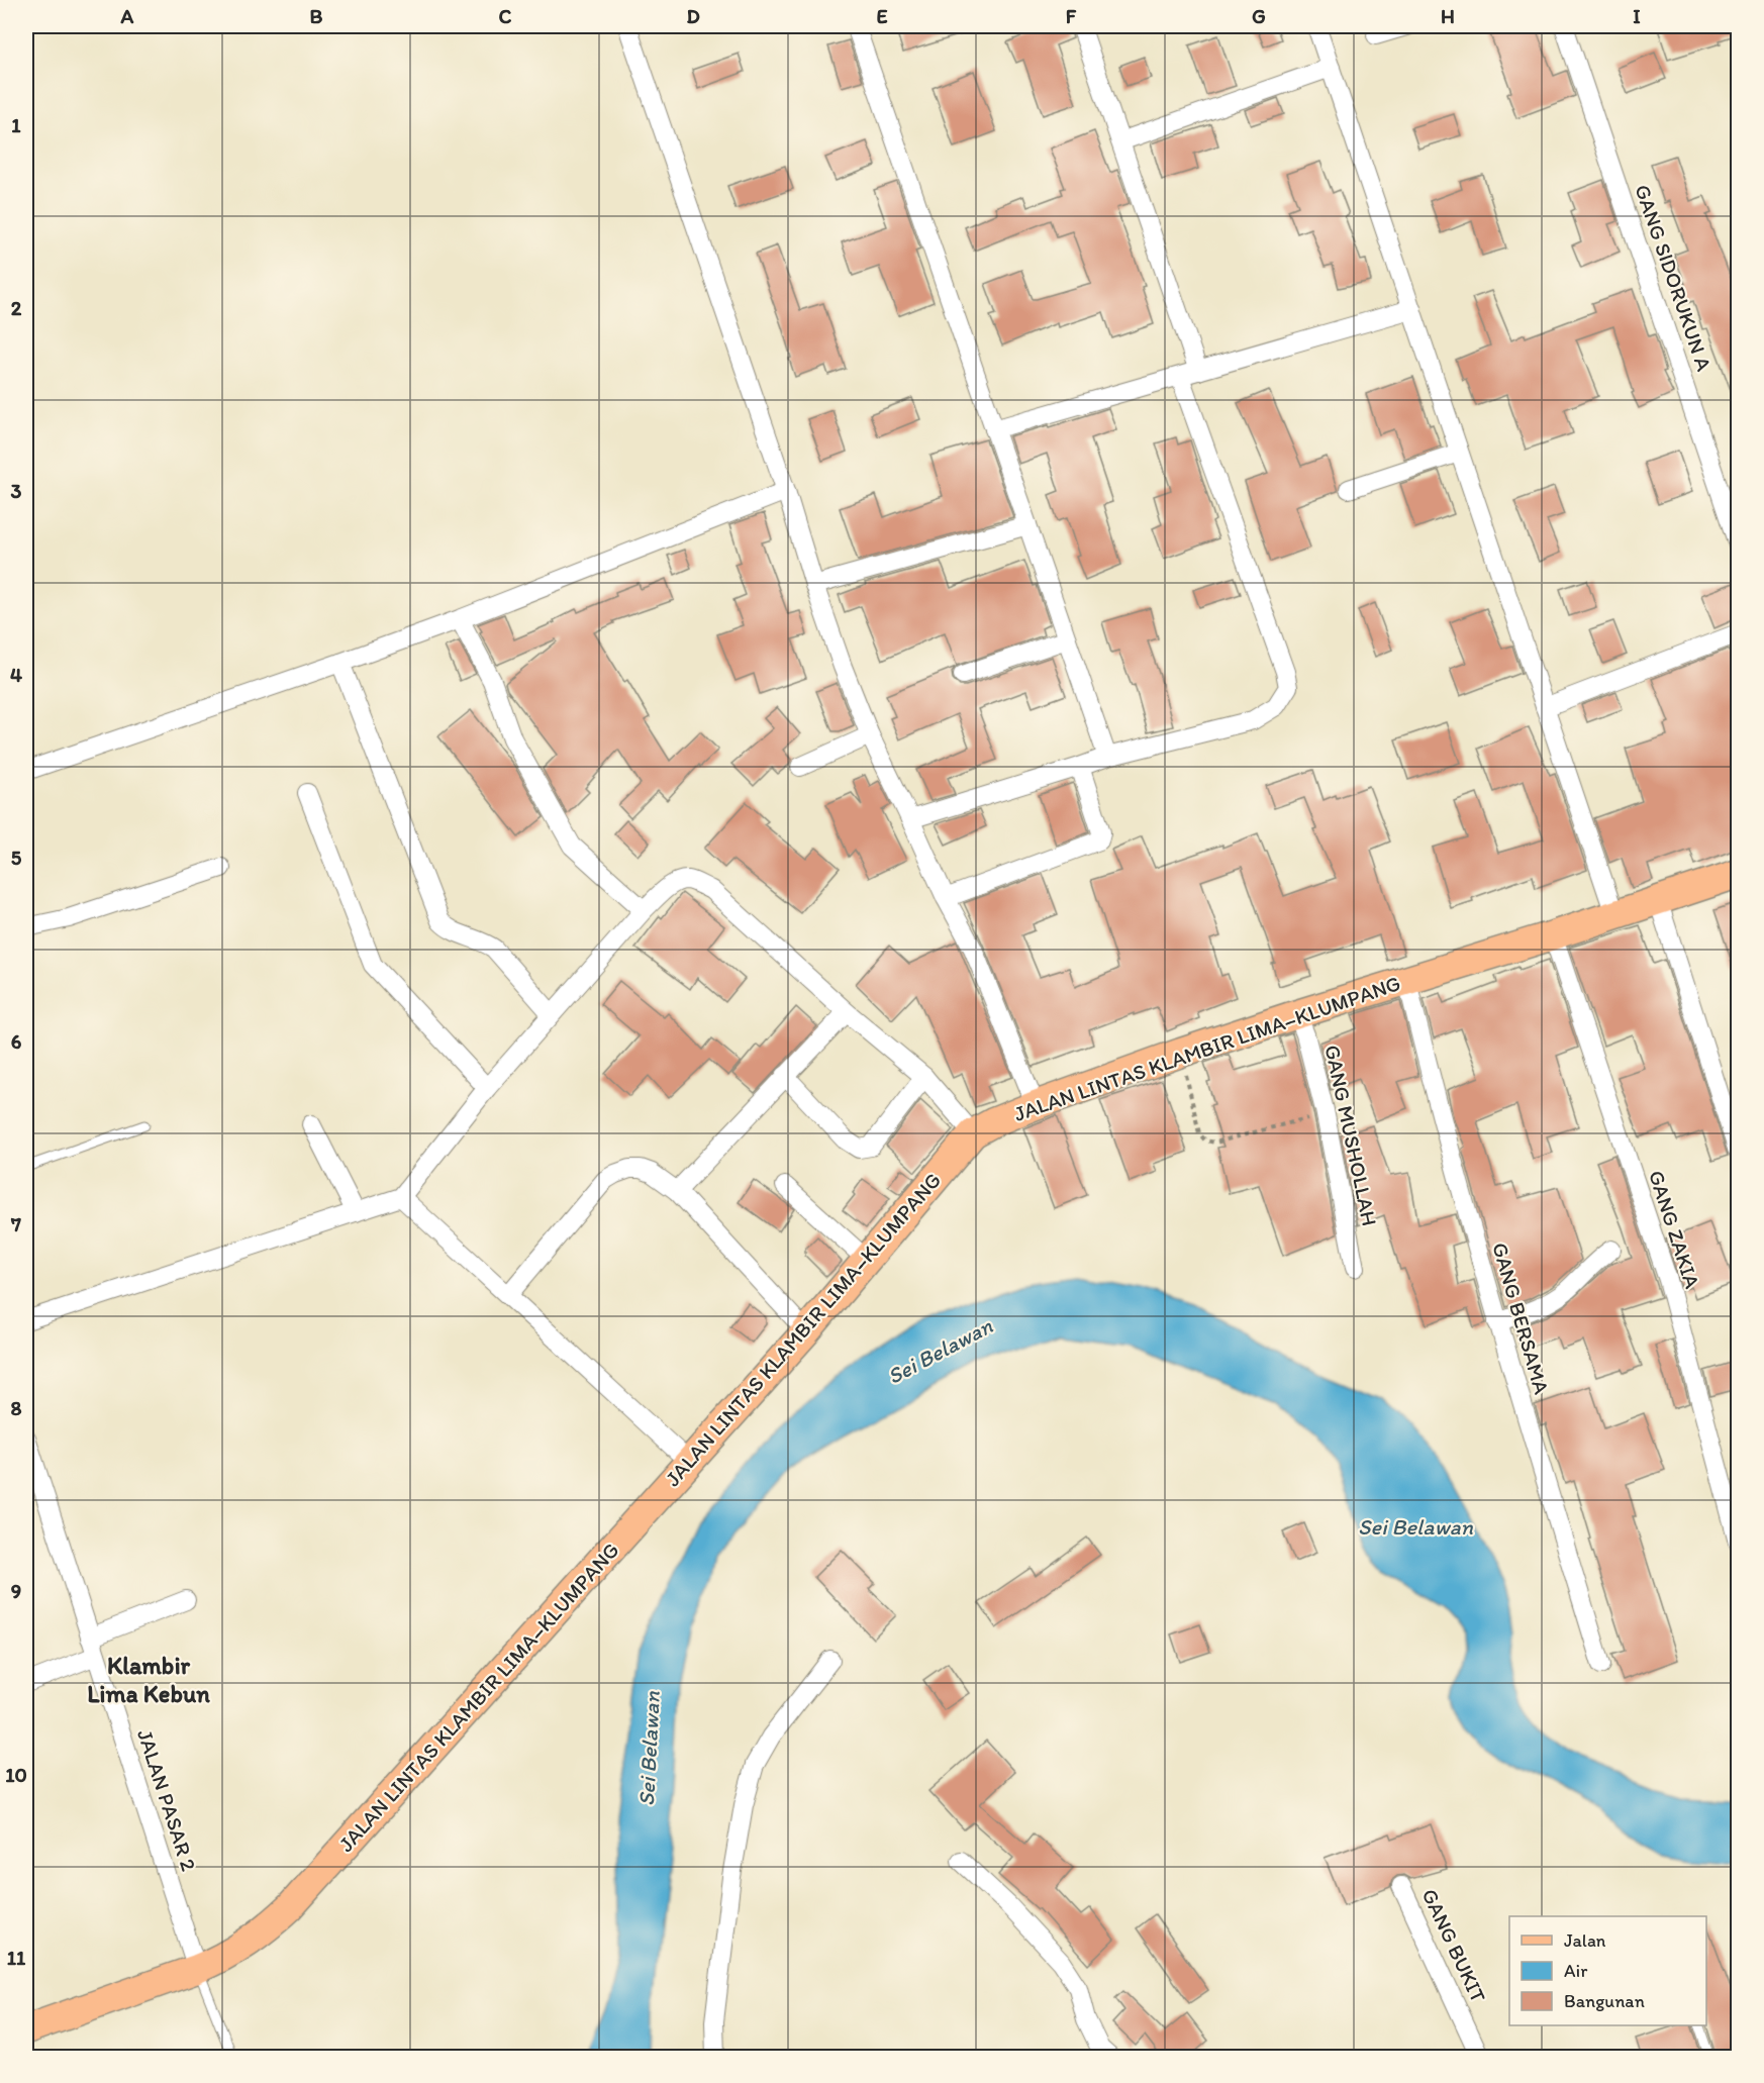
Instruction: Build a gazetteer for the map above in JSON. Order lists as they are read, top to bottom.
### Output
{
  "streets": {
    "main road": ["JALAN LINTAS KLAMBIR LIMA–KLUMPANG"],
    "street": [
      "GANG SIDORUKUN A",
      "GANG MUSHOLLAH",
      "GANG ZAKIA",
      "GANG BERSAMA",
      "JALAN PASAR 2",
      "GANG BUKIT"
    ]
  },
  "crossings": [
    ["JALAN LINTAS KLAMBIR LIMA–KLUMPANG", "GANG MUSHOLLAH"],
    ["JALAN LINTAS KLAMBIR LIMA–KLUMPANG", "GANG ZAKIA"],
    ["JALAN LINTAS KLAMBIR LIMA–KLUMPANG", "GANG BERSAMA"],
    ["JALAN LINTAS KLAMBIR LIMA–KLUMPANG", "JALAN PASAR 2"]
  ],
  "districts": ["Klambir Lima Kebun"],
  "water": ["Sei Belawan"],
  "legend": ["Jalan", "Air", "Bangunan"],
  "grid": {
    "columns": [
      "A",
      "B",
      "C",
      "D",
      "E",
      "F",
      "G",
      "H",
      "I"
    ],
    "rows": [
      "1",
      "2",
      "3",
      "4",
      "5",
      "6",
      "7",
      "8",
      "9",
      "10",
      "11"
    ]
  }
}
